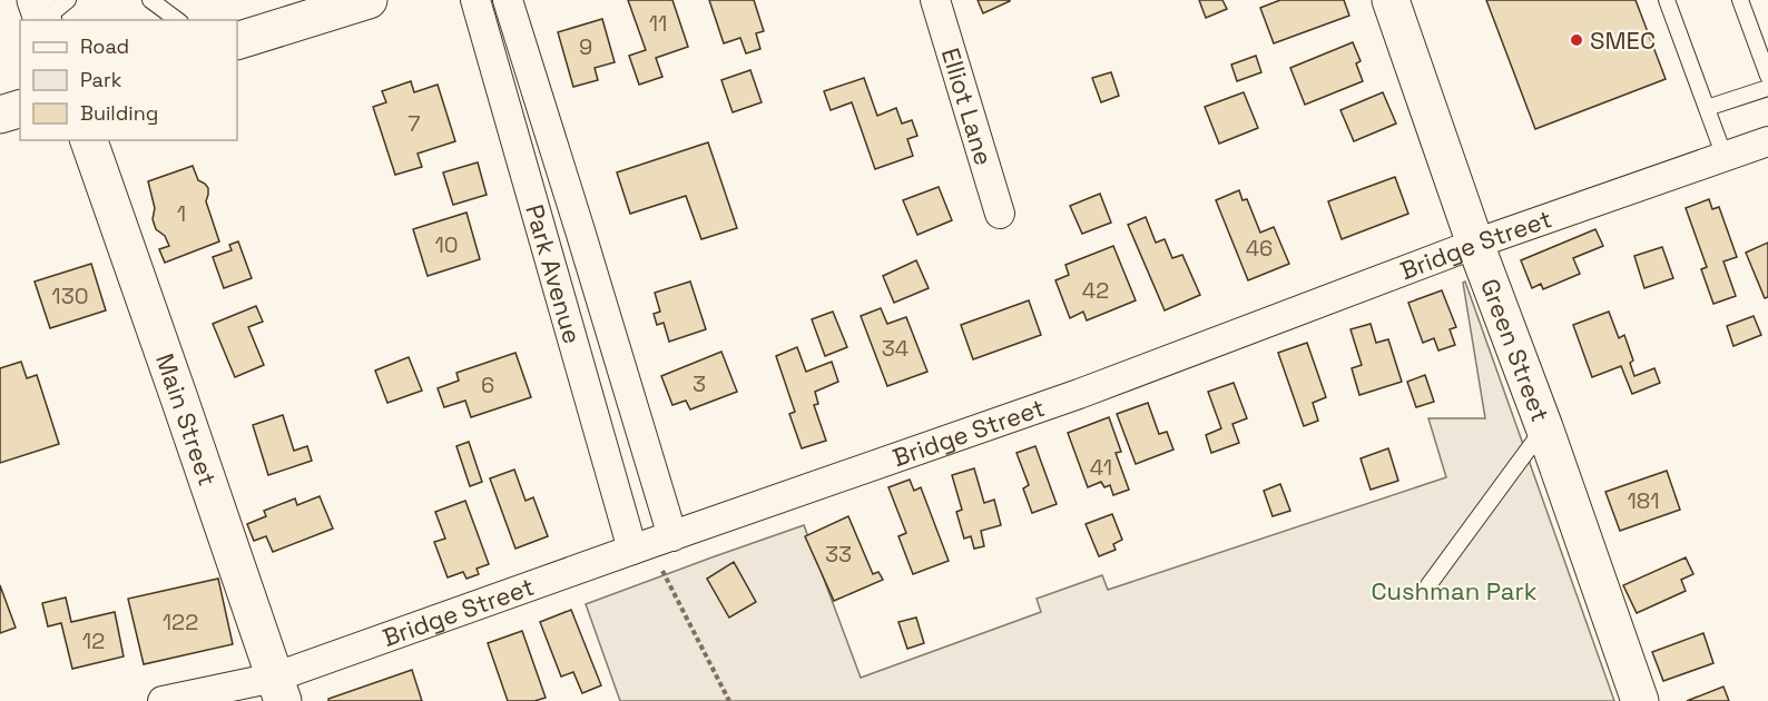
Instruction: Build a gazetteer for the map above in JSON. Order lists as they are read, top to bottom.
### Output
{
  "streets": {
    "main road": ["Green Street", "Main Street"],
    "street": ["Elliot Lane", "Bridge Street", "Park Avenue"]
  },
  "crossings": [
    ["Bridge Street", "Park Avenue"],
    ["Bridge Street", "Green Street"],
    ["Bridge Street", "Main Street"]
  ],
  "parks": ["Cushman Park"],
  "places": ["SMEC"],
  "house_numbers": [
    "11",
    "9",
    "7",
    "1",
    "10",
    "46",
    "42",
    "130",
    "34",
    "3",
    "6",
    "41",
    "181",
    "33",
    "122",
    "12"
  ],
  "legend": ["Road", "Park", "Building"]
}
